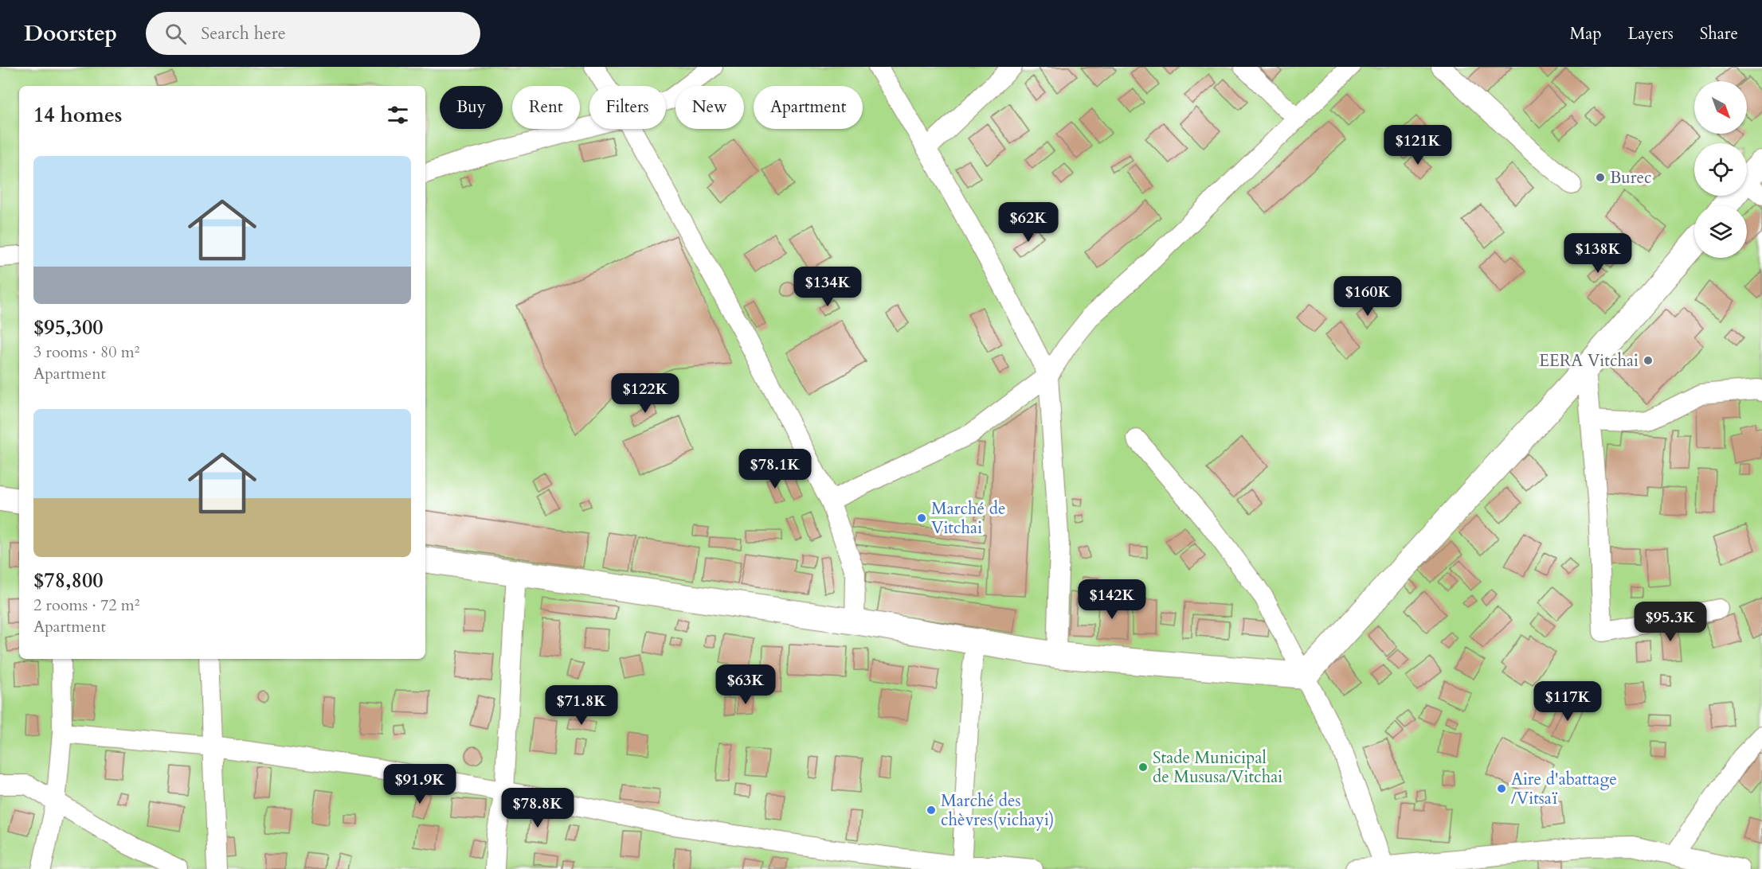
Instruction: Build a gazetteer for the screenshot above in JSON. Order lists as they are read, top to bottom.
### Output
{
  "places": [
    "Burec",
    "EERA Vitchai",
    "Marché de Vitchai",
    "Stade Municipal de Mususa/Vitchai",
    "Aire d'abattage /Vitsaï",
    "Marché des chèvres(vichayi)"
  ],
  "north": "bottom right",
  "page": {
    "header": "Doorstep",
    "search": "Search here",
    "nav": ["Map", "Layers", "Share"],
    "chip": [
      "Buy",
      "Rent",
      "Filters",
      "New",
      "Apartment"
    ],
    "heading": "14 homes",
    "price": [
      "$121K",
      "$62K",
      "$138K",
      "$134K",
      "$160K",
      "$122K",
      "$78.1K",
      "$142K",
      "$95.3K",
      "$63K",
      "$117K",
      "$71.8K",
      "$91.9K",
      "$78.8K"
    ],
    "list": [
      {
        "name": "$95,300",
        "note": "3 rooms · 80 m² · Apartment"
      },
      {
        "name": "$78,800",
        "note": "2 rooms · 72 m² · Apartment"
      }
    ]
  }
}
